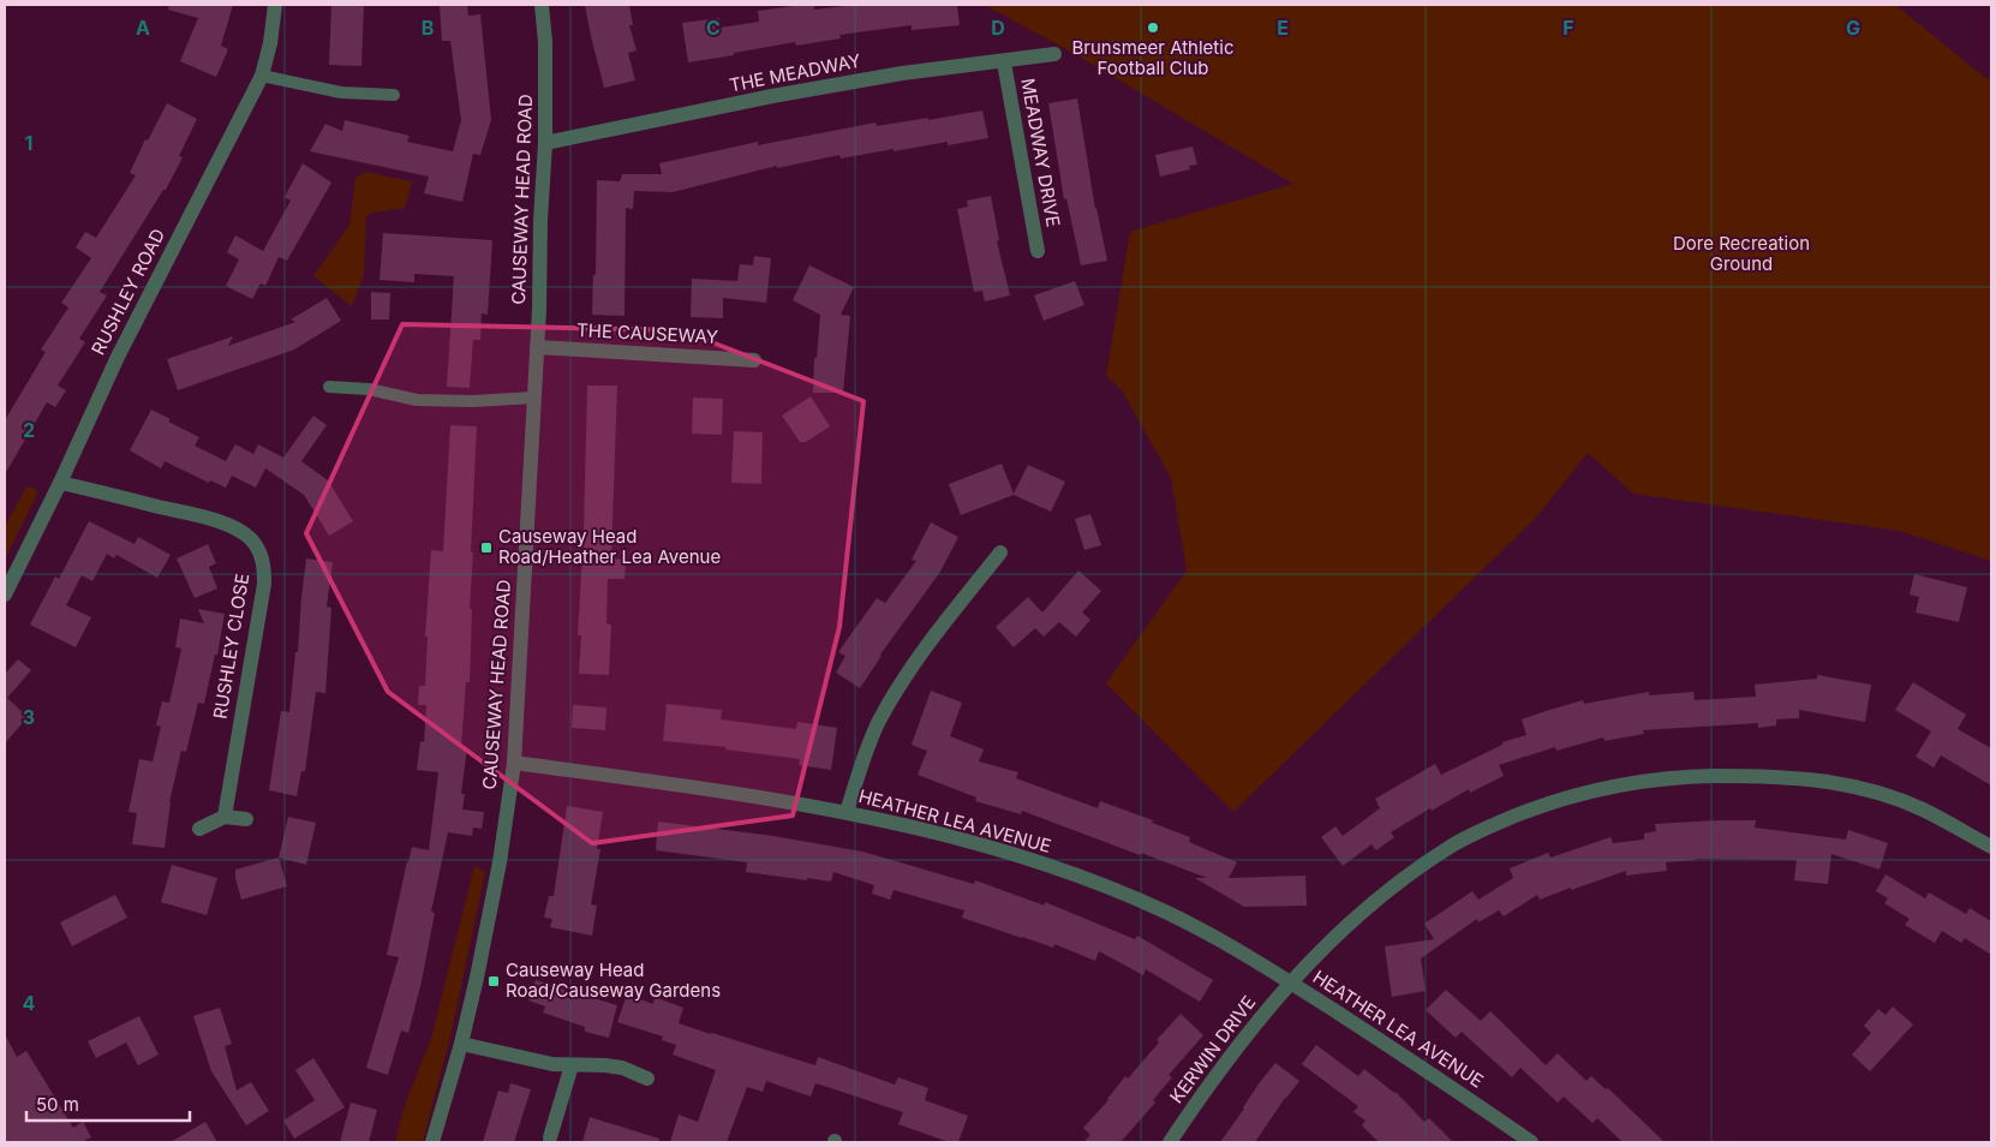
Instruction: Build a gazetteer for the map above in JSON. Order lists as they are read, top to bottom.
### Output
{
  "streets": {
    "street": [
      "THE MEADWAY",
      "MEADWAY DRIVE",
      "CAUSEWAY HEAD ROAD",
      "RUSHLEY ROAD",
      "THE CAUSEWAY",
      "RUSHLEY CLOSE",
      "HEATHER LEA AVENUE",
      "KERWIN DRIVE"
    ]
  },
  "crossings": [
    ["THE MEADWAY", "MEADWAY DRIVE"],
    ["THE MEADWAY", "CAUSEWAY HEAD ROAD"],
    ["CAUSEWAY HEAD ROAD", "THE CAUSEWAY"],
    ["CAUSEWAY HEAD ROAD", "HEATHER LEA AVENUE"],
    ["RUSHLEY ROAD", "RUSHLEY CLOSE"],
    ["HEATHER LEA AVENUE", "KERWIN DRIVE"]
  ],
  "parks": ["Dore Recreation Ground"],
  "places": {
    "other": ["Brunsmeer Athletic Football Club"],
    "transit": ["Causeway Head Road/Heather Lea Avenue", "Causeway Head Road/Causeway Gardens"]
  },
  "scale_bar": "50 m",
  "grid": {
    "columns": [
      "A",
      "B",
      "C",
      "D",
      "E",
      "F",
      "G"
    ],
    "rows": [
      "1",
      "2",
      "3",
      "4"
    ]
  }
}
